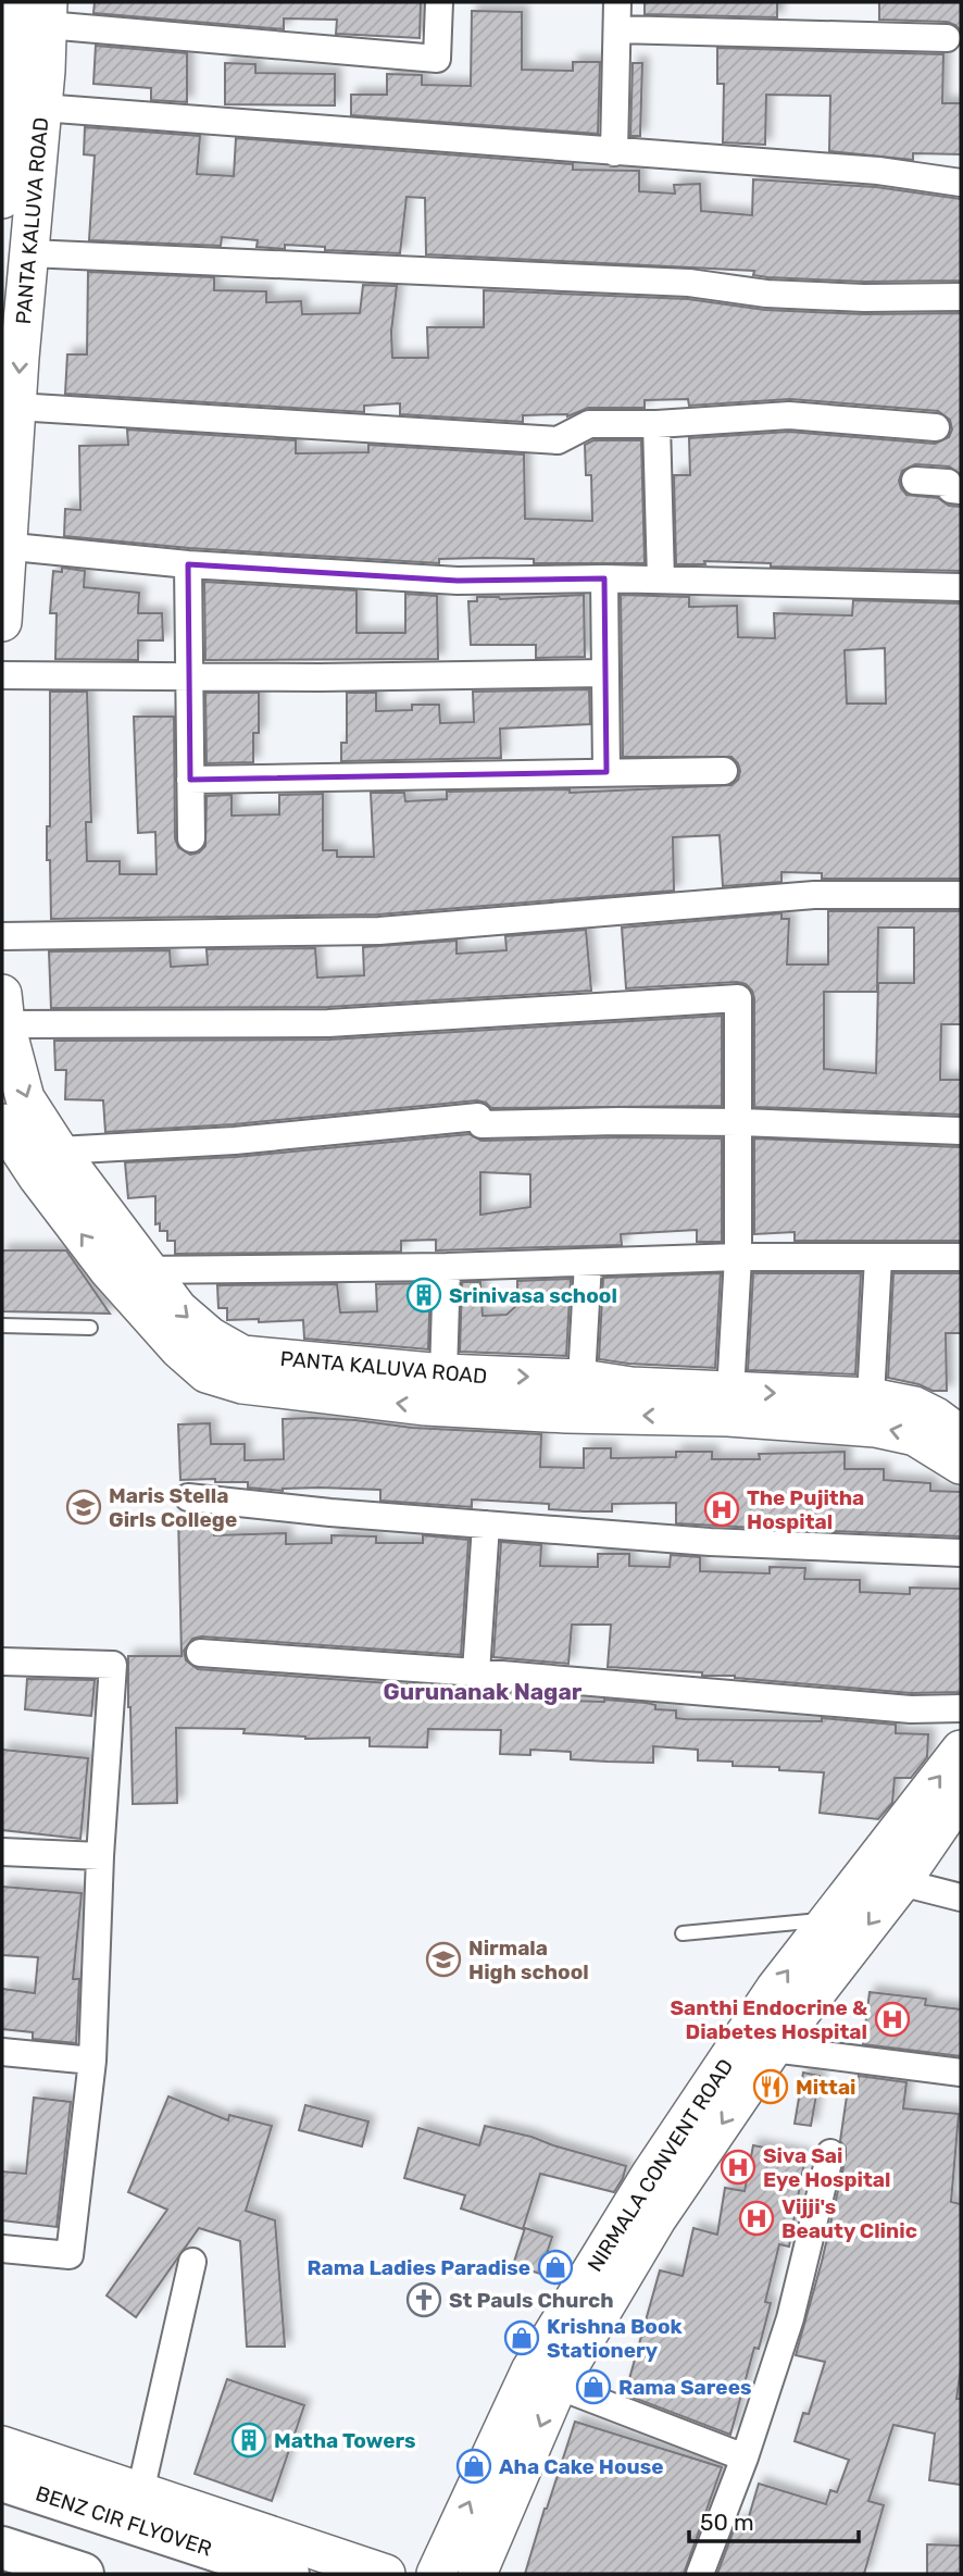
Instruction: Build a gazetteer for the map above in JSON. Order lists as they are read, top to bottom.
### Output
{
  "streets": {
    "main road": ["BENZ CIR FLYOVER"],
    "street": ["PANTA KALUVA ROAD", "NIRMALA CONVENT ROAD"]
  },
  "districts": ["Gurunanak Nagar"],
  "places": {
    "building": ["Srinivasa school", "Matha Towers"],
    "school or university": ["Maris Stella Girls College", "Nirmala High school"],
    "hospital": [
      "The Pujitha Hospital",
      "Santhi Endocrine & Diabetes Hospital",
      "Siva Sai Eye Hospital",
      "Vijji's Beauty Clinic"
    ],
    "restaurant": ["Mittai"],
    "shop": [
      "Rama Ladies Paradise",
      "Krishna Book Stationery",
      "Rama Sarees",
      "Aha Cake House"
    ],
    "church": ["St Pauls Church"]
  },
  "scale_bar": "50 m"
}
